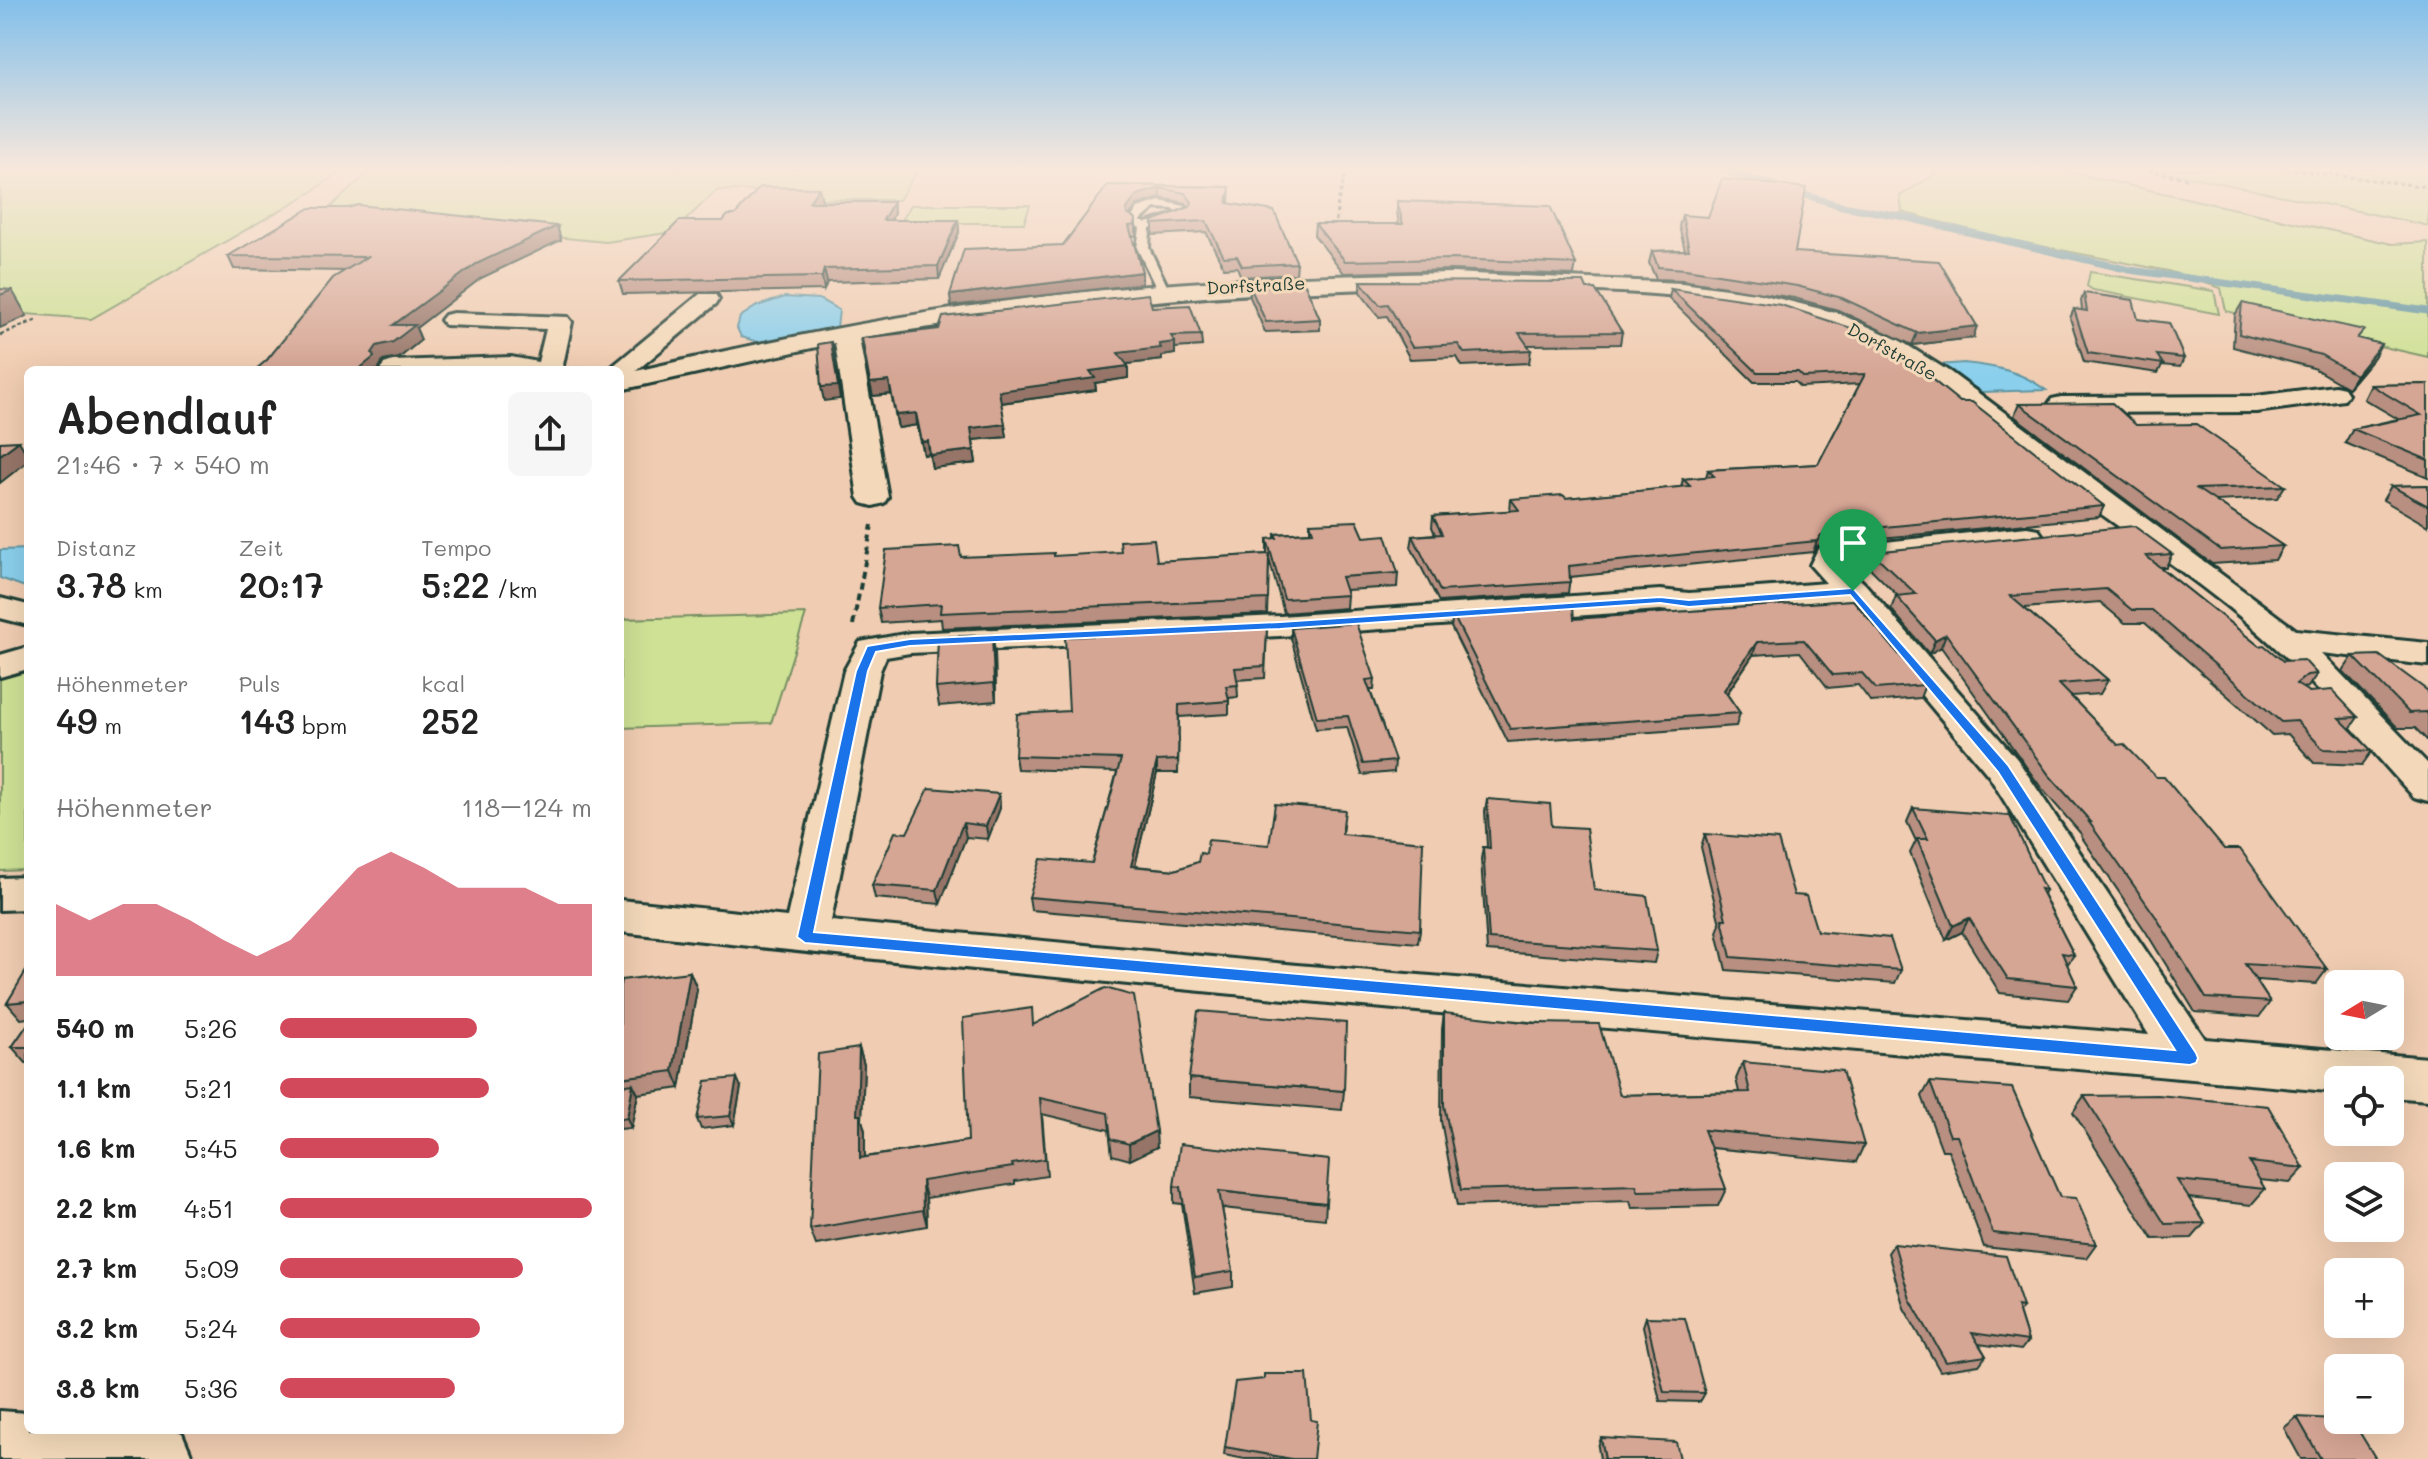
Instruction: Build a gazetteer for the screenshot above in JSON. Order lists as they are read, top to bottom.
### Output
{
  "streets": {
    "street": ["Dorfstraße"]
  },
  "north": "left",
  "page": {
    "heading": ["Abendlauf", "21:46 · 7 × 540 m"],
    "stats": [
      ["Distanz", "3.78 km"],
      ["Zeit", "20:17"],
      ["Tempo", "5:22 /km"],
      ["Höhenmeter", "49 m"],
      ["Puls", "143 bpm"],
      ["kcal", "252"]
    ],
    "chart": ["Höhenmeter", "118–124 m"],
    "map_buttons": ["+", "−"],
    "list": [
      {
        "name": "540 m",
        "note": "5:26"
      },
      {
        "name": "1.1 km",
        "note": "5:21"
      },
      {
        "name": "1.6 km",
        "note": "5:45"
      },
      {
        "name": "2.2 km",
        "note": "4:51"
      },
      {
        "name": "2.7 km",
        "note": "5:09"
      },
      {
        "name": "3.2 km",
        "note": "5:24"
      },
      {
        "name": "3.8 km",
        "note": "5:36"
      }
    ]
  }
}
